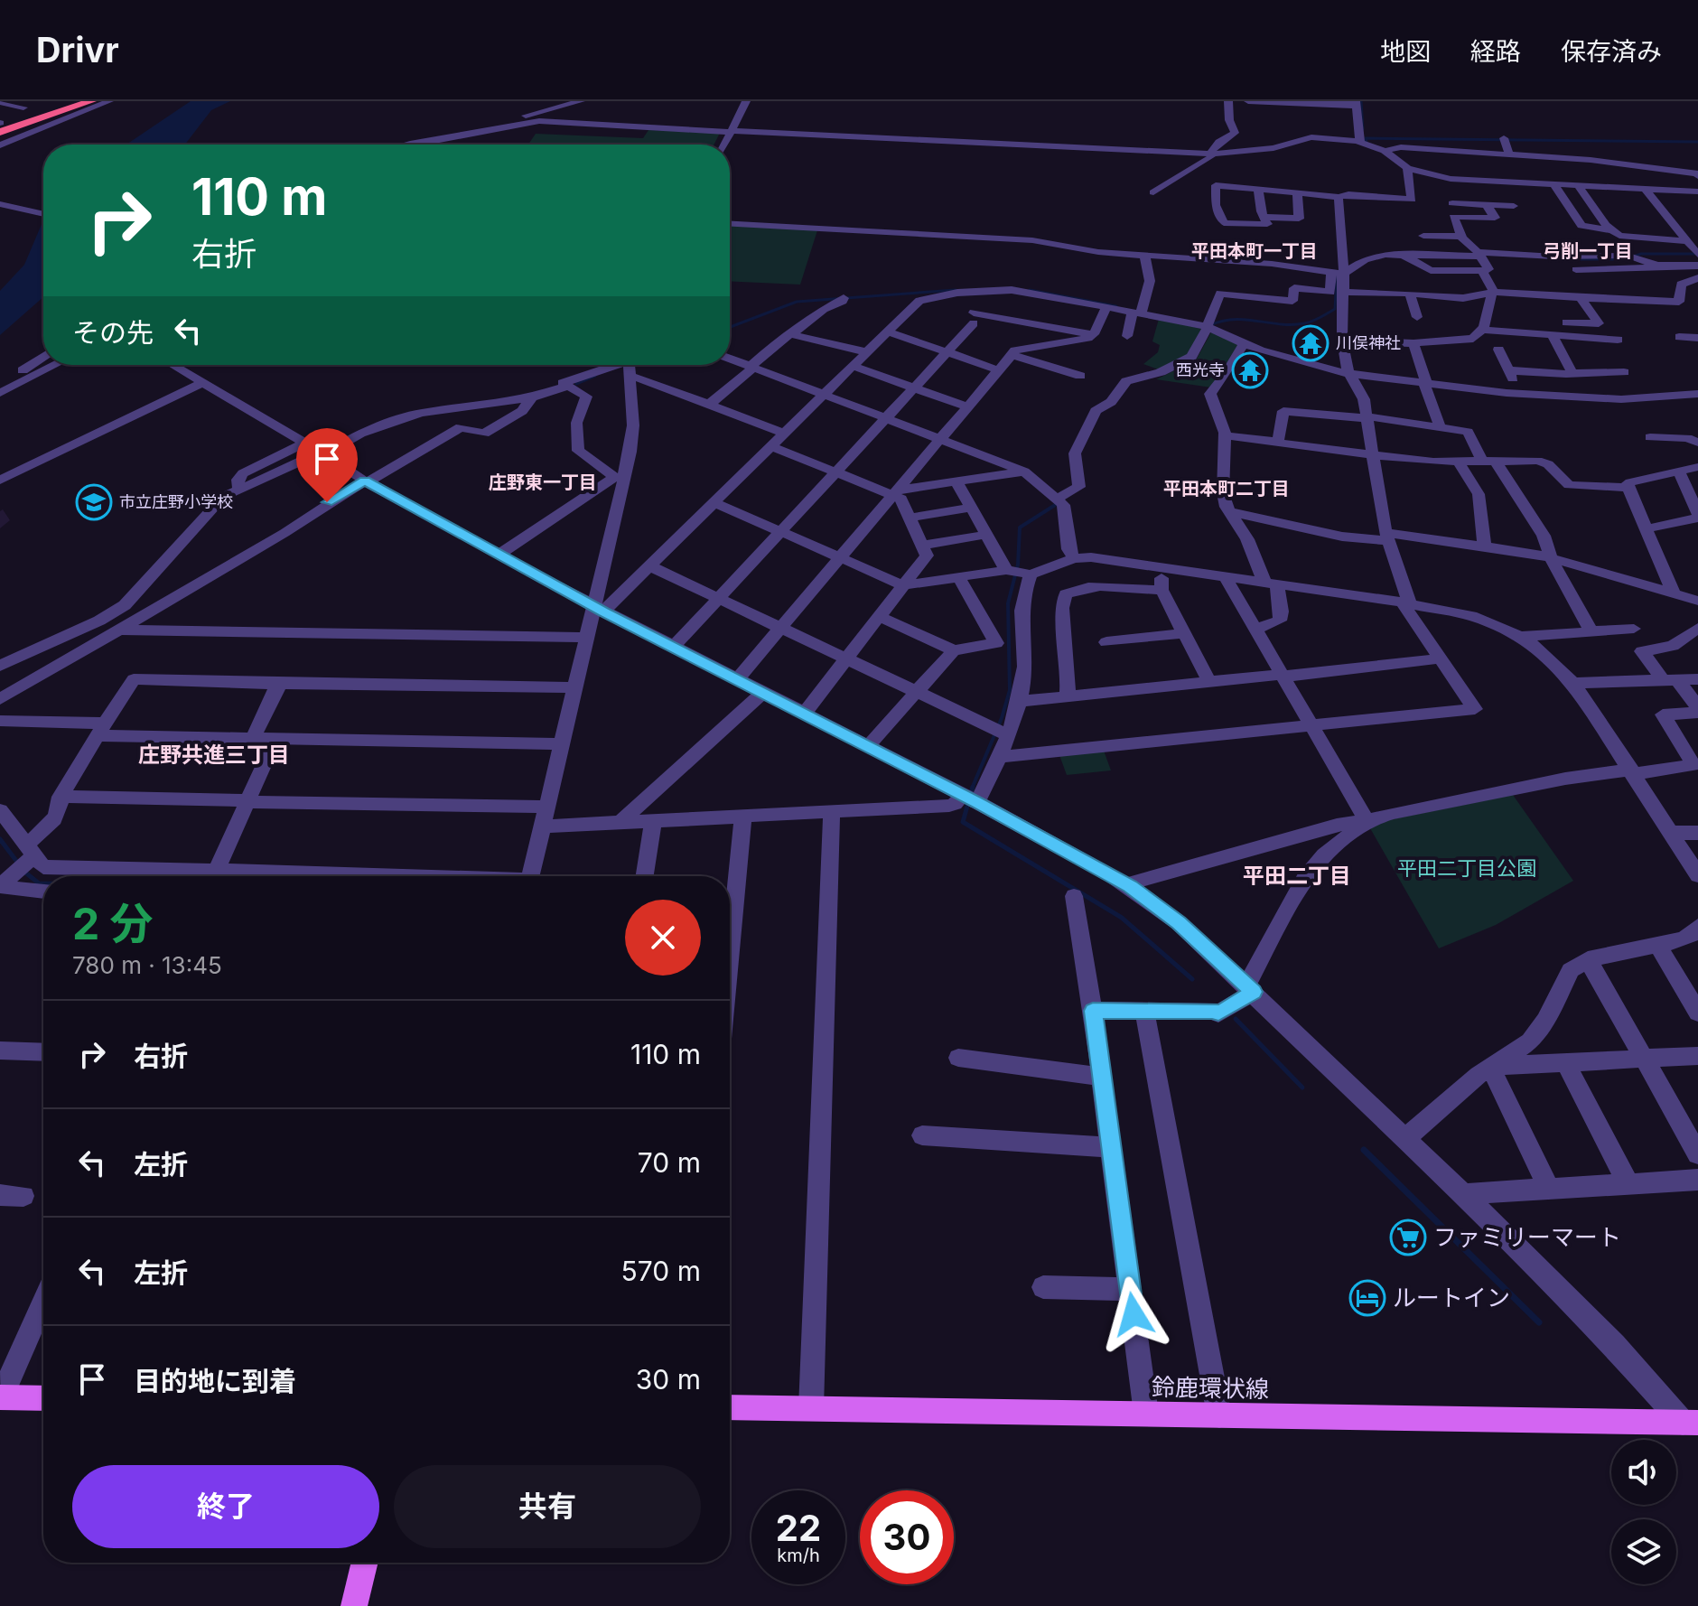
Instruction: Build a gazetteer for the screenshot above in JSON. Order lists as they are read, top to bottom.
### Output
{
  "streets": {
    "main road": ["鈴鹿環状線"]
  },
  "districts": [
    "平田本町一丁目",
    "弓削一丁目",
    "庄野東一丁目",
    "平田本町二丁目",
    "庄野共進三丁目",
    "平田二丁目"
  ],
  "parks": ["平田二丁目公園"],
  "places": {
    "temple": ["川俣神社", "西光寺"],
    "school or university": ["市立庄野小学校"],
    "supermarket": ["ファミリーマート"],
    "hotel": ["ルートイン"]
  },
  "page": {
    "header": "Drivr",
    "nav": ["地図", "経路", "保存済み"],
    "turn": ["110 m", "右折"],
    "then": "その先",
    "heading": ["2 分", "780 m · 13:45"],
    "list": [
      {
        "name": "右折",
        "value": "110 m"
      },
      {
        "name": "左折",
        "value": "70 m"
      },
      {
        "name": "左折",
        "value": "570 m"
      },
      {
        "name": "目的地に到着",
        "value": "30 m"
      }
    ],
    "buttons": ["終了", "共有"],
    "speed": "22 km/h",
    "limit": "30"
  }
}
